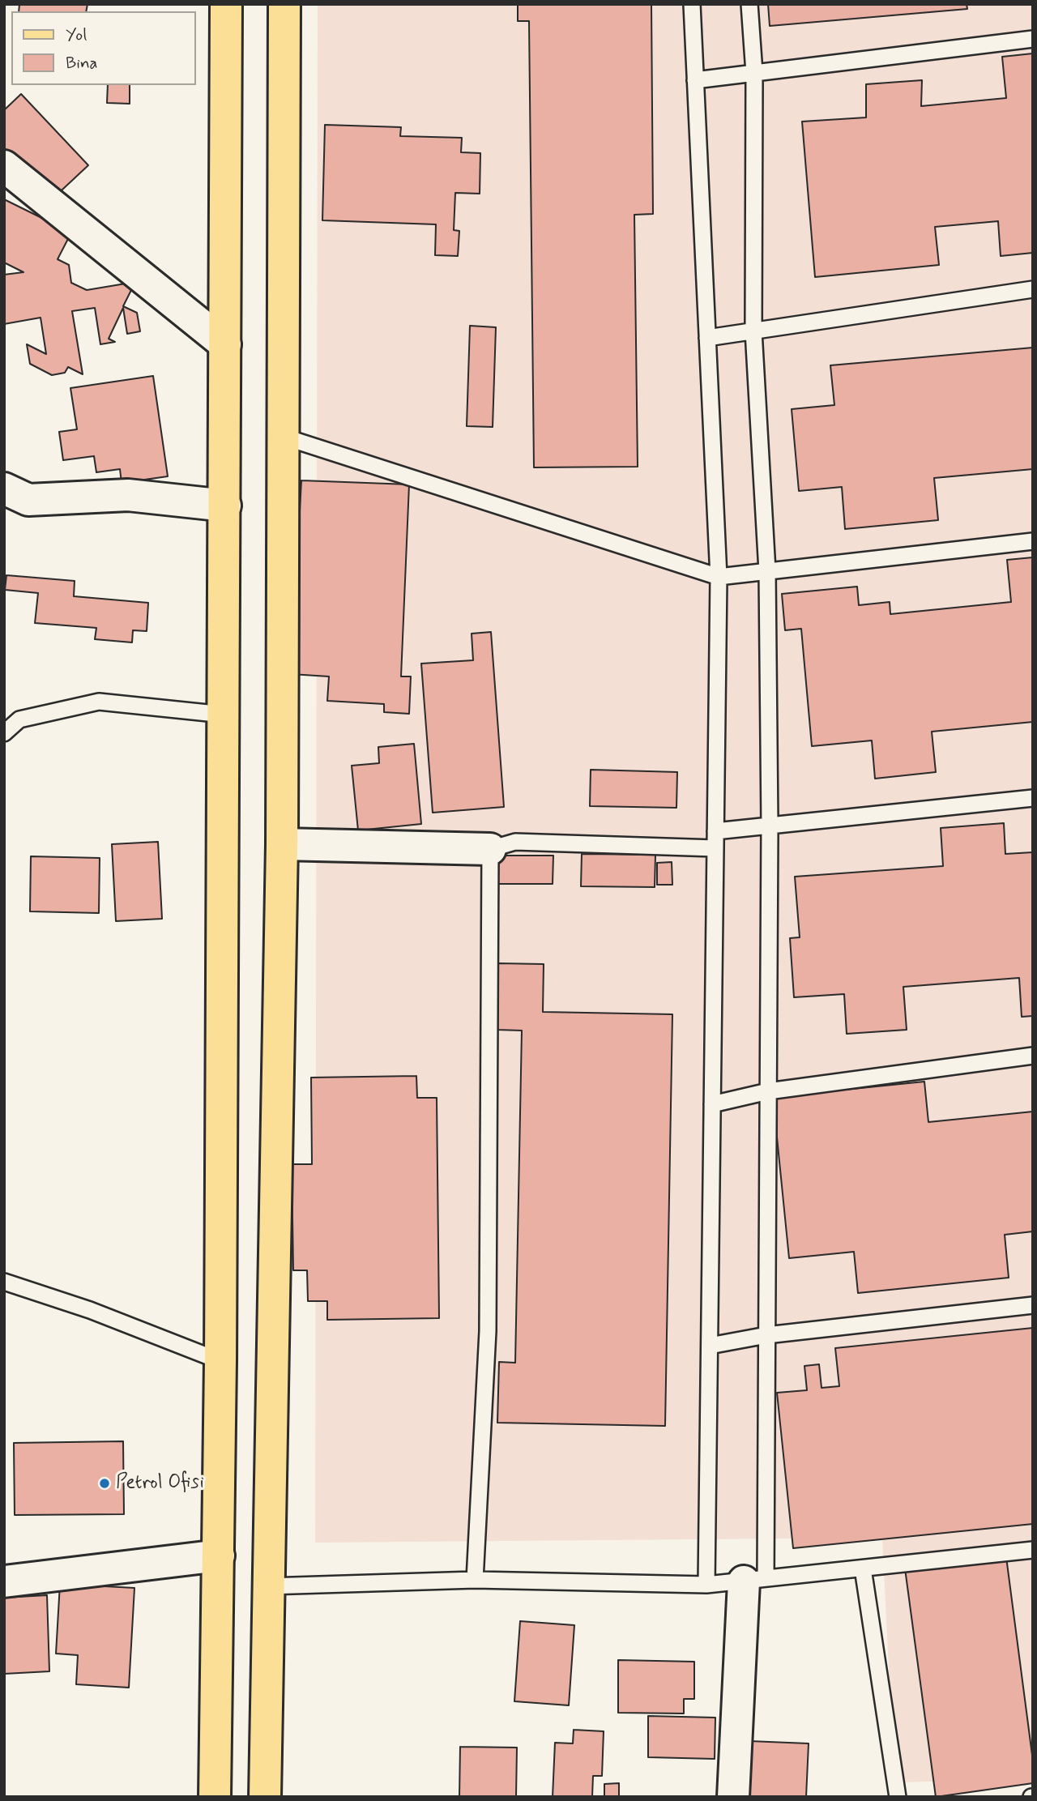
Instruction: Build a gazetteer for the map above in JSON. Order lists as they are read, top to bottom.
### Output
{
  "places": ["Petrol Ofisi"],
  "legend": ["Yol", "Bina"]
}
